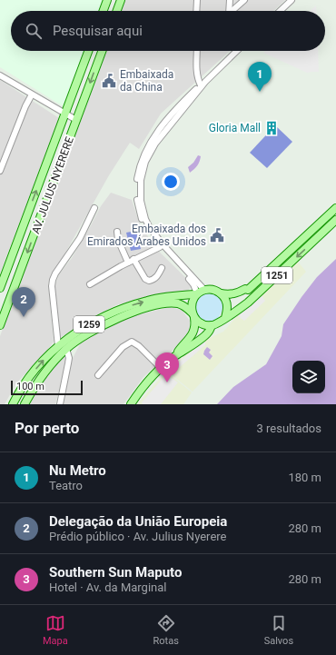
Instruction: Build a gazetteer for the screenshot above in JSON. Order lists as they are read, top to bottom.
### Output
{
  "streets": {
    "main road": ["AV. JULIUS NYERERE", "1251", "1259"]
  },
  "crossings": [
    ["1251", "1259"]
  ],
  "places": {
    "public building": ["Embaixada da China", "Embaixada dos Emirados Árabes Unidos"],
    "building": ["Gloria Mall"]
  },
  "scale_bar": "100 m",
  "page": {
    "search": "Pesquisar aqui",
    "pins": ["1", "2", "3"],
    "scale": "100 m",
    "heading": ["Por perto", "3 resultados"],
    "list": [
      {
        "mark": "1",
        "name": "Nu Metro",
        "note": "Teatro",
        "value": "180 m"
      },
      {
        "mark": "2",
        "name": "Delegação da União Europeia",
        "note": "Prédio público · Av. Julius Nyerere",
        "value": "280 m"
      },
      {
        "mark": "3",
        "name": "Southern Sun Maputo",
        "note": "Hotel · Av. da Marginal",
        "value": "280 m"
      }
    ],
    "nav": ["Mapa", "Rotas", "Salvos"]
  }
}
